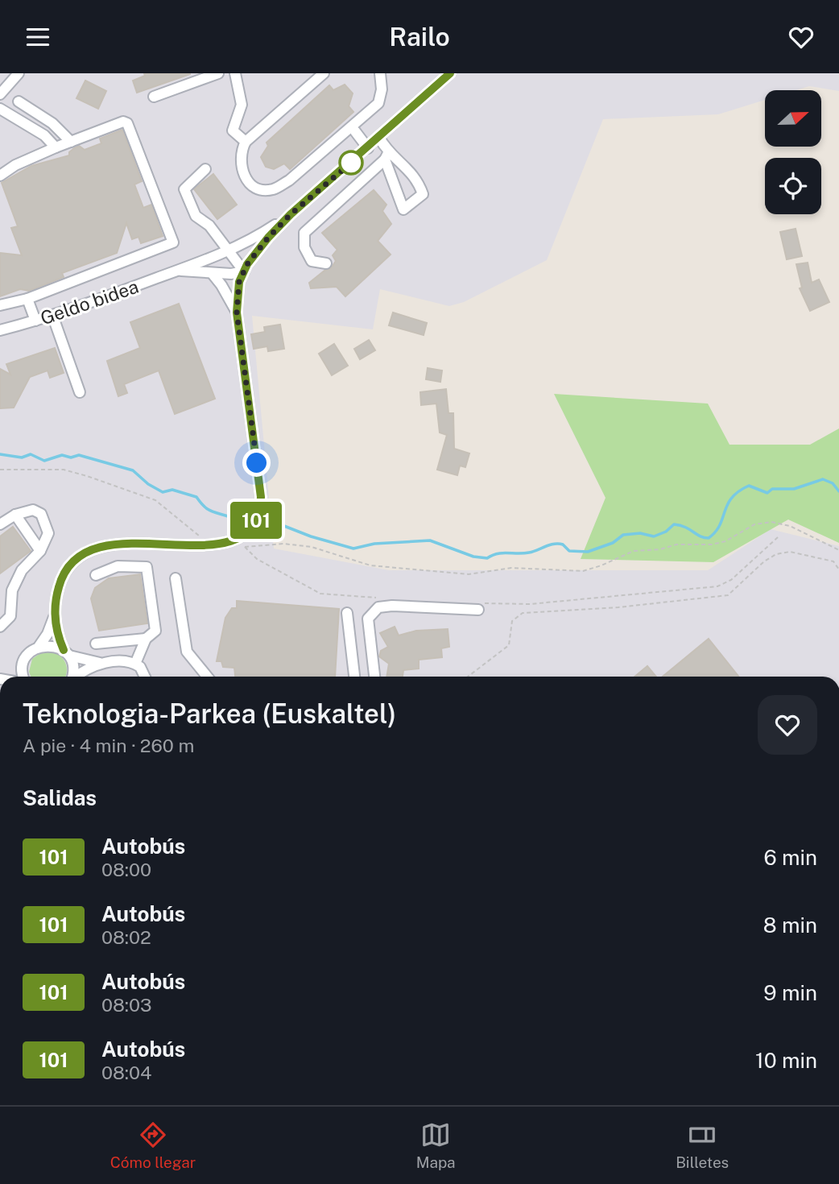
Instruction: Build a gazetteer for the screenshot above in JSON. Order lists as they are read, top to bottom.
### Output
{
  "streets": {
    "street": ["Geldo bidea"]
  },
  "lines": ["bus line 101"],
  "north": "right",
  "page": {
    "header": "Railo",
    "on_map": "101",
    "heading": [
      ["Teknologia-Parkea (Euskaltel)", "A pie · 4 min · 260 m"],
      "Salidas"
    ],
    "list": [
      {
        "mark": "101",
        "name": "Autobús",
        "note": "08:00",
        "value": "6 min"
      },
      {
        "mark": "101",
        "name": "Autobús",
        "note": "08:02",
        "value": "8 min"
      },
      {
        "mark": "101",
        "name": "Autobús",
        "note": "08:03",
        "value": "9 min"
      },
      {
        "mark": "101",
        "name": "Autobús",
        "note": "08:04",
        "value": "10 min"
      }
    ],
    "tabs": ["Cómo llegar", "Mapa", "Billetes"]
  }
}
